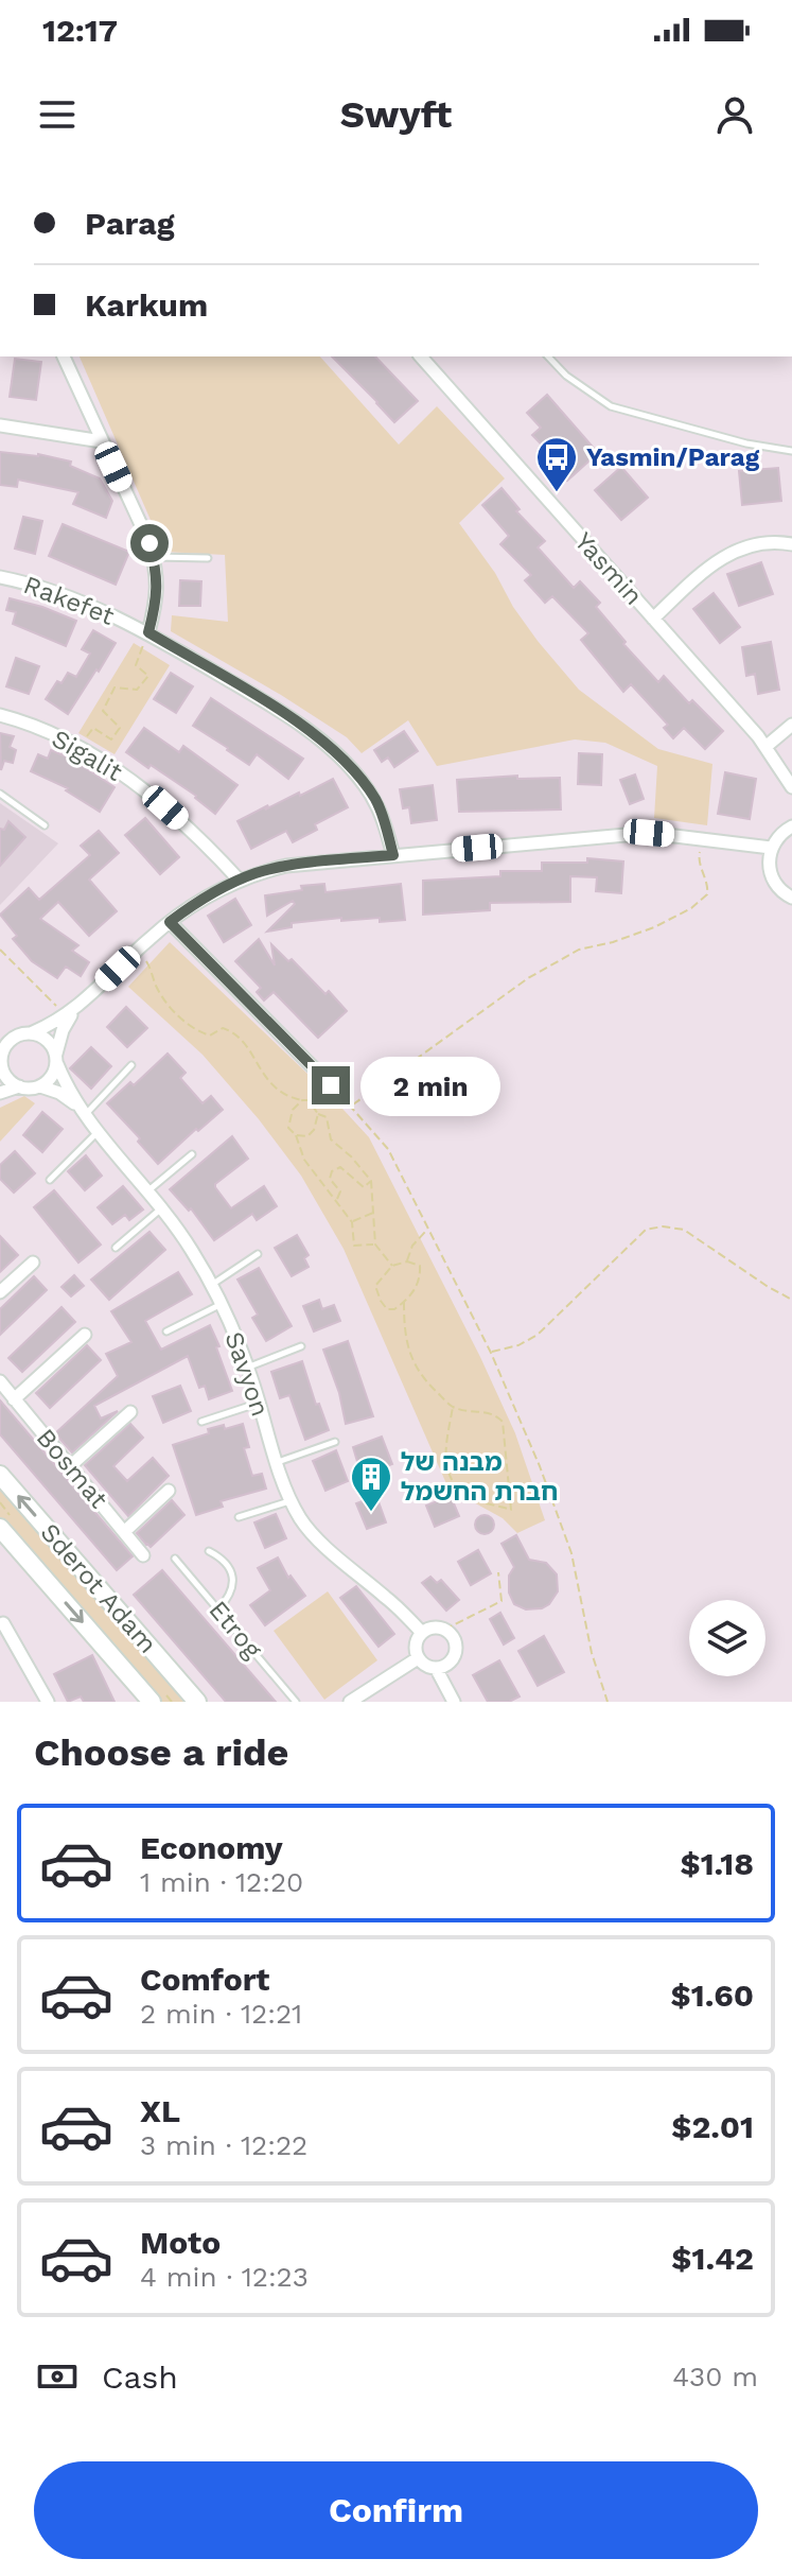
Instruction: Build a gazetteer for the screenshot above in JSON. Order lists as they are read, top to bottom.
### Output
{
  "streets": {
    "street": [
      "Yasmin",
      "Rakefet",
      "Sigalit",
      "Savyon",
      "Bosmat",
      "Sderot Adam"
    ],
    "lane": ["Etrog"]
  },
  "places": {
    "bus stop": ["Yasmin/Parag"],
    "building": ["מבנה של חברת החשמל"]
  },
  "page": {
    "status": "12:17",
    "header": "Swyft",
    "banner": ["Parag", "Karkum"],
    "bubble": "2 min",
    "heading": "Choose a ride",
    "list": [
      {
        "name": "Economy",
        "note": "1 min · 12:20",
        "value": "$1.18"
      },
      {
        "name": "Comfort",
        "note": "2 min · 12:21",
        "value": "$1.60"
      },
      {
        "name": "XL",
        "note": "3 min · 12:22",
        "value": "$2.01"
      },
      {
        "name": "Moto",
        "note": "4 min · 12:23",
        "value": "$1.42"
      }
    ],
    "pay": ["Cash", "430 m"],
    "buttons": "Confirm"
  }
}
